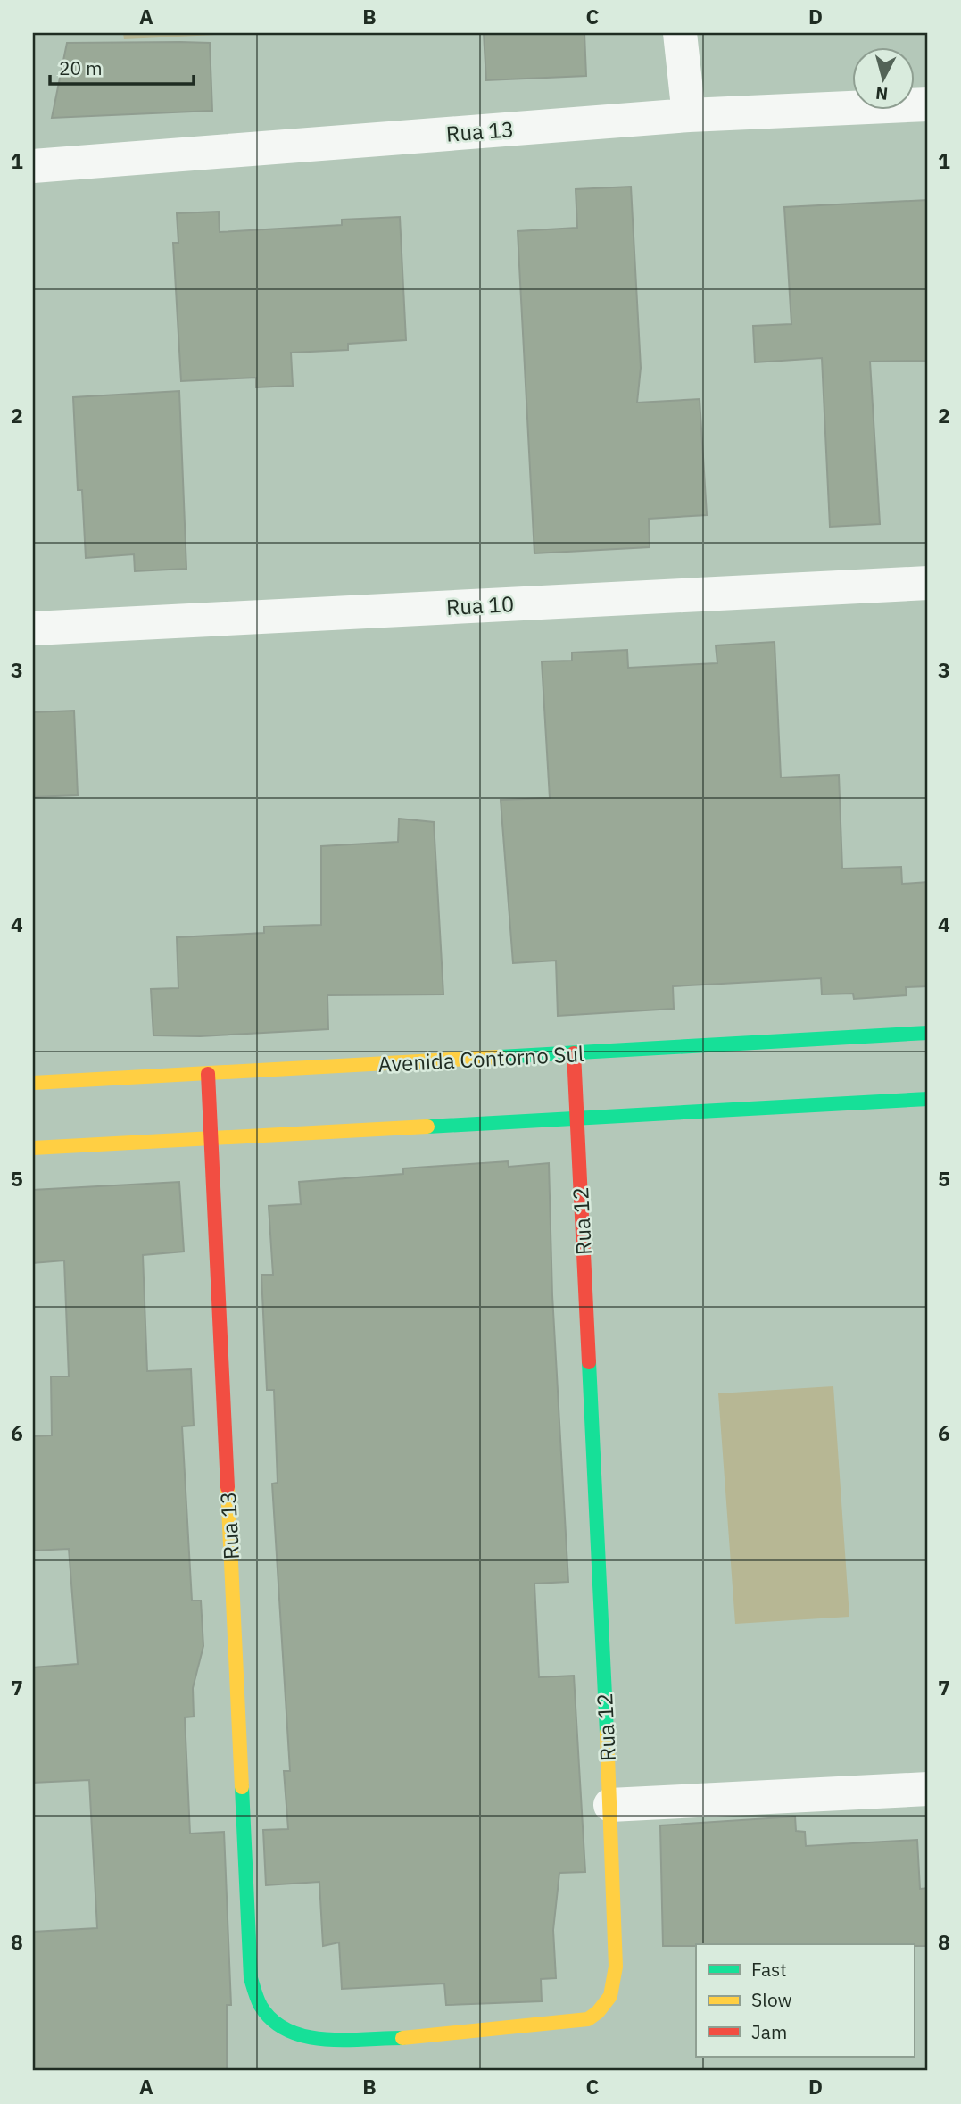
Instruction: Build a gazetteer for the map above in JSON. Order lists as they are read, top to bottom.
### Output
{
  "streets": {
    "street": [
      "Rua 13",
      "Rua 10",
      "Avenida Contorno Sul",
      "Rua 12"
    ]
  },
  "crossings": [
    ["Rua 13", "Avenida Contorno Sul"],
    ["Rua 13", "Rua 12"],
    ["Avenida Contorno Sul", "Rua 12"]
  ],
  "legend": ["Fast", "Slow", "Jam"],
  "scale_bar": "20 m",
  "north": "bottom",
  "grid": {
    "columns": [
      "A",
      "B",
      "C",
      "D"
    ],
    "rows": [
      "1",
      "2",
      "3",
      "4",
      "5",
      "6",
      "7",
      "8"
    ]
  }
}
